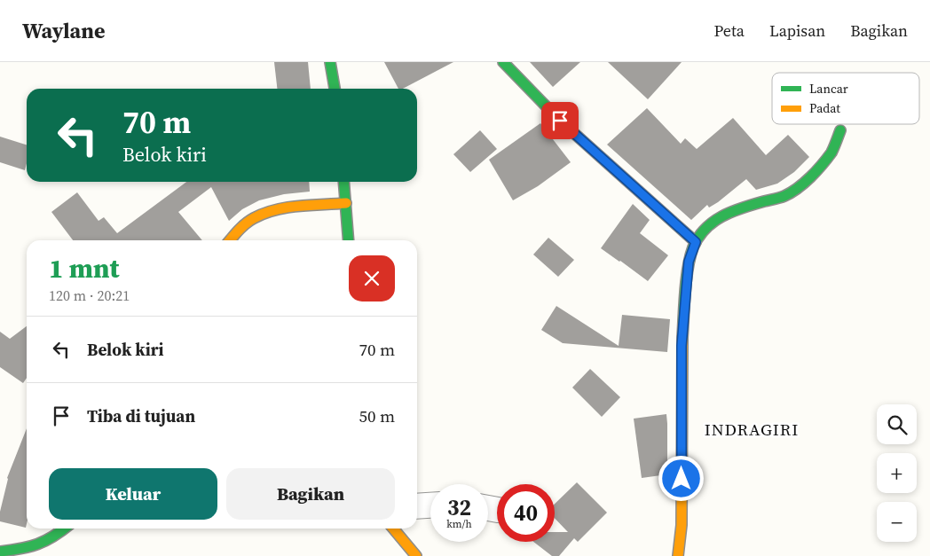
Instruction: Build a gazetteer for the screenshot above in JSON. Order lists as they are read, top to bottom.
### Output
{
  "districts": ["INDRAGIRI"],
  "legend": ["Lancar", "Padat"],
  "page": {
    "header": "Waylane",
    "nav": ["Peta", "Lapisan", "Bagikan"],
    "turn": ["70 m", "Belok kiri"],
    "heading": ["1 mnt", "120 m · 20:21"],
    "list": [
      {
        "name": "Belok kiri",
        "value": "70 m"
      },
      {
        "name": "Tiba di tujuan",
        "value": "50 m"
      }
    ],
    "map_buttons": ["+", "−"],
    "buttons": ["Keluar", "Bagikan"],
    "speed": "32 km/h",
    "limit": "40"
  }
}
